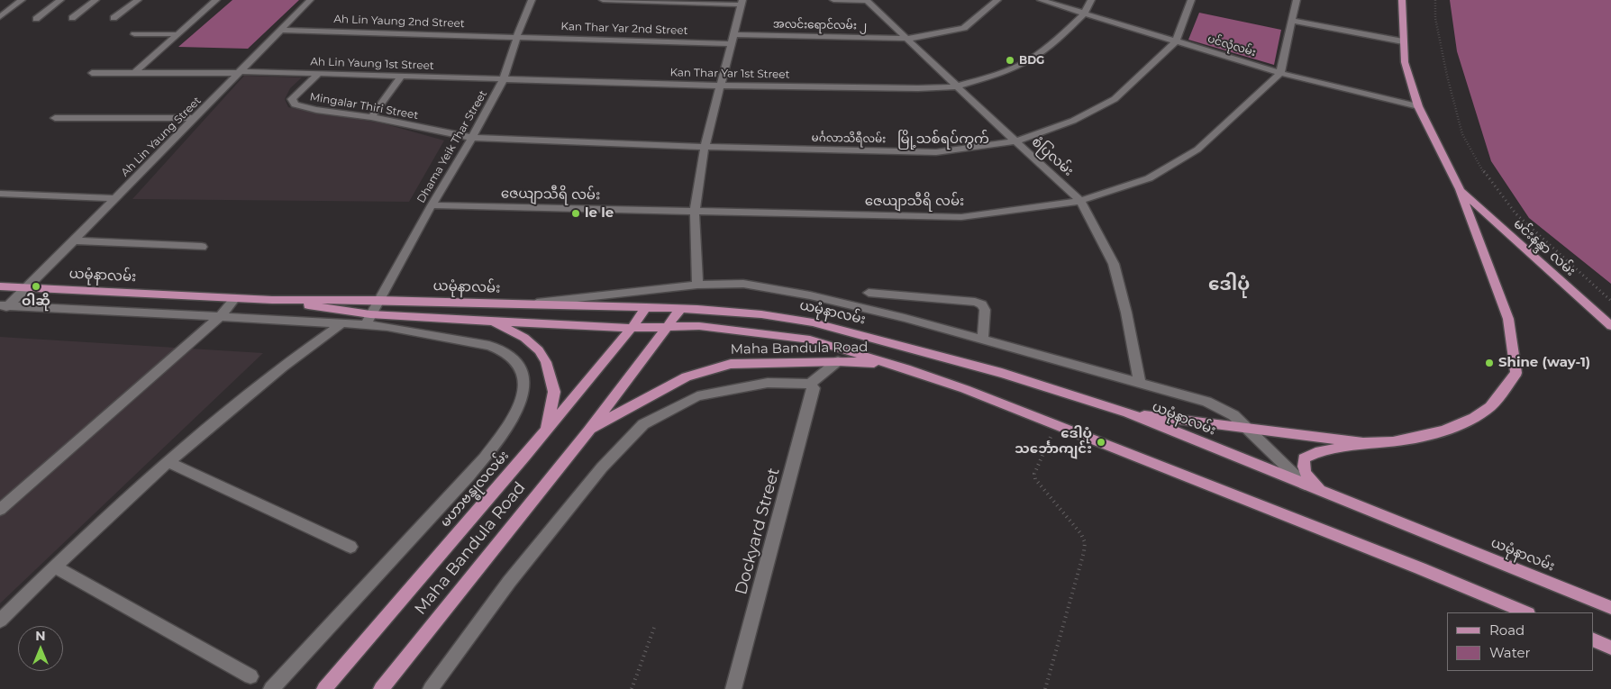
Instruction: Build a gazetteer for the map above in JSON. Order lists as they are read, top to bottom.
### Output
{
  "streets": {
    "main road": [
      "မင်းနန္ဒာ လမ်း",
      "ယမုံနာလမ်း",
      "Maha Bandula Road",
      "မဟာဗန္ဓုလလမ်း"
    ],
    "street": [
      "Ah Lin Yaung 2nd Street",
      "အလင်းရောင်လမ်း ၂",
      "Kan Thar Yar 2nd Street",
      "ပင်လုံလမ်း",
      "Ah Lin Yaung 1st Street",
      "Kan Thar Yar 1st Street",
      "Mingalar Thiri Street",
      "Ah Lin Yaung Street",
      "မင်္ဂလာသိရီလမ်း",
      "Dhama Yeik Thar Street",
      "စံပြလမ်း",
      "ဇေယျာသီရိ လမ်း",
      "Dockyard Street"
    ]
  },
  "crossings": [
    ["Ah Lin Yaung 2nd Street", "Kan Thar Yar 2nd Street"],
    ["Ah Lin Yaung 2nd Street", "Ah Lin Yaung Street"],
    ["Ah Lin Yaung 2nd Street", "Dhama Yeik Thar Street"],
    ["အလင်းရောင်လမ်း ၂", "စံပြလမ်း"],
    ["Kan Thar Yar 2nd Street", "Dhama Yeik Thar Street"],
    ["ပင်လုံလမ်း", "Kan Thar Yar 1st Street"],
    ["ပင်လုံလမ်း", "မင်္ဂလာသိရီလမ်း"],
    ["ပင်လုံလမ်း", "ဇေယျာသီရိ လမ်း"],
    ["Ah Lin Yaung 1st Street", "Kan Thar Yar 1st Street"],
    ["Ah Lin Yaung 1st Street", "Mingalar Thiri Street"],
    ["Ah Lin Yaung 1st Street", "Ah Lin Yaung Street"],
    ["Ah Lin Yaung 1st Street", "Dhama Yeik Thar Street"],
    ["Kan Thar Yar 1st Street", "Dhama Yeik Thar Street"],
    ["Kan Thar Yar 1st Street", "စံပြလမ်း"],
    ["Mingalar Thiri Street", "မင်္ဂလာသိရီလမ်း"],
    ["Mingalar Thiri Street", "Dhama Yeik Thar Street"],
    ["Ah Lin Yaung Street", "ယမုံနာလမ်း"],
    ["မင်္ဂလာသိရီလမ်း", "Dhama Yeik Thar Street"],
    ["မင်္ဂလာသိရီလမ်း", "စံပြလမ်း"],
    ["Dhama Yeik Thar Street", "ဇေယျာသီရိ လမ်း"],
    ["Dhama Yeik Thar Street", "ယမုံနာလမ်း"],
    ["စံပြလမ်း", "ဇေယျာသီရိ လမ်း"],
    ["ယမုံနာလမ်း", "Maha Bandula Road"],
    ["ယမုံနာလမ်း", "မဟာဗန္ဓုလလမ်း"]
  ],
  "districts": ["မြို့သစ်ရပ်ကွက်", "ဒေါပုံ"],
  "places": [
    "BDG",
    "le le",
    "ဝါဆို",
    "Shine (way-1)",
    "ဒေါပုံ သင်္ဘောကျင်း"
  ],
  "legend": ["Road", "Water"],
  "north": "top"
}
